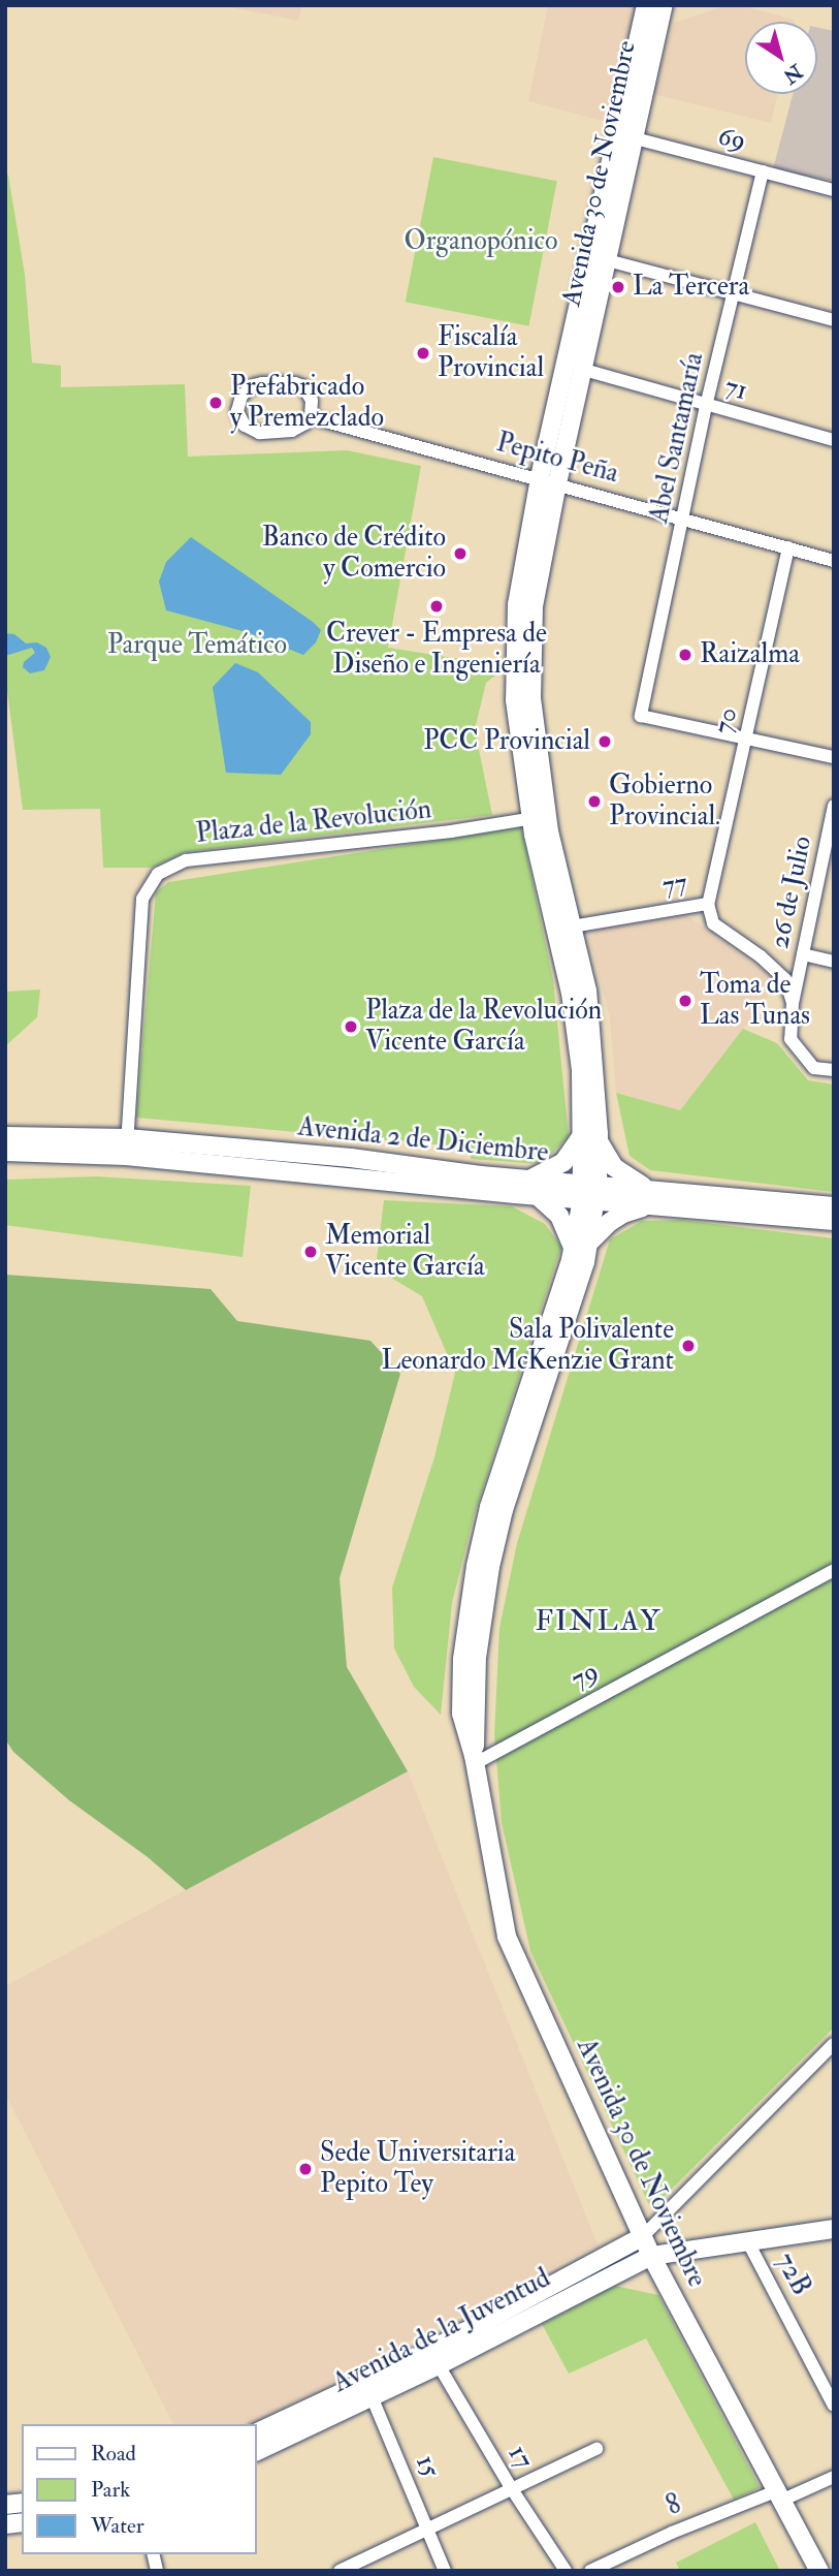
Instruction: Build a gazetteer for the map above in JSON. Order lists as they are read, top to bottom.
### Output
{
  "streets": {
    "main road": ["Avenida 30 de Noviembre", "Avenida 2 de Diciembre", "Avenida de la Juventud"],
    "street": [
      "69",
      "71",
      "Abel Santamaría",
      "Pepito Peña",
      "70",
      "Plaza de la Revolución",
      "77",
      "26 de Julio",
      "79",
      "72B",
      "17",
      "15",
      "8"
    ]
  },
  "crossings": [
    ["69", "Avenida 30 de Noviembre"],
    ["69", "Abel Santamaría"],
    ["Avenida 30 de Noviembre", "71"],
    ["Avenida 30 de Noviembre", "Pepito Peña"],
    ["Avenida 30 de Noviembre", "Plaza de la Revolución"],
    ["Avenida 30 de Noviembre", "77"],
    ["Avenida 30 de Noviembre", "Avenida 2 de Diciembre"],
    ["Avenida 30 de Noviembre", "79"],
    ["Avenida 30 de Noviembre", "Avenida de la Juventud"],
    ["Avenida 30 de Noviembre", "8"],
    ["71", "Abel Santamaría"],
    ["Abel Santamaría", "Pepito Peña"],
    ["Abel Santamaría", "70"],
    ["Pepito Peña", "70"],
    ["70", "77"],
    ["Plaza de la Revolución", "Avenida 2 de Diciembre"],
    ["77", "26 de Julio"],
    ["72B", "Avenida de la Juventud"],
    ["Avenida de la Juventud", "17"],
    ["Avenida de la Juventud", "15"]
  ],
  "districts": ["FINLAY"],
  "parks": ["Organopónico", "Parque Temático"],
  "places": [
    "La Tercera",
    "Fiscalía Provincial",
    "Prefabricado y Premezclado",
    "Banco de Crédito y Comercio",
    "Crever - Empresa de Diseño e Ingeniería",
    "Raizalma",
    "PCC Provincial",
    "Gobierno Provincial.",
    "Toma de Las Tunas",
    "Plaza de la Revolución Vicente García",
    "Memorial Vicente García",
    "Sala Polivalente Leonardo McKenzie Grant",
    "Sede Universitaria Pepito Tey"
  ],
  "legend": ["Road", "Park", "Water"],
  "north": "bottom right"
}
